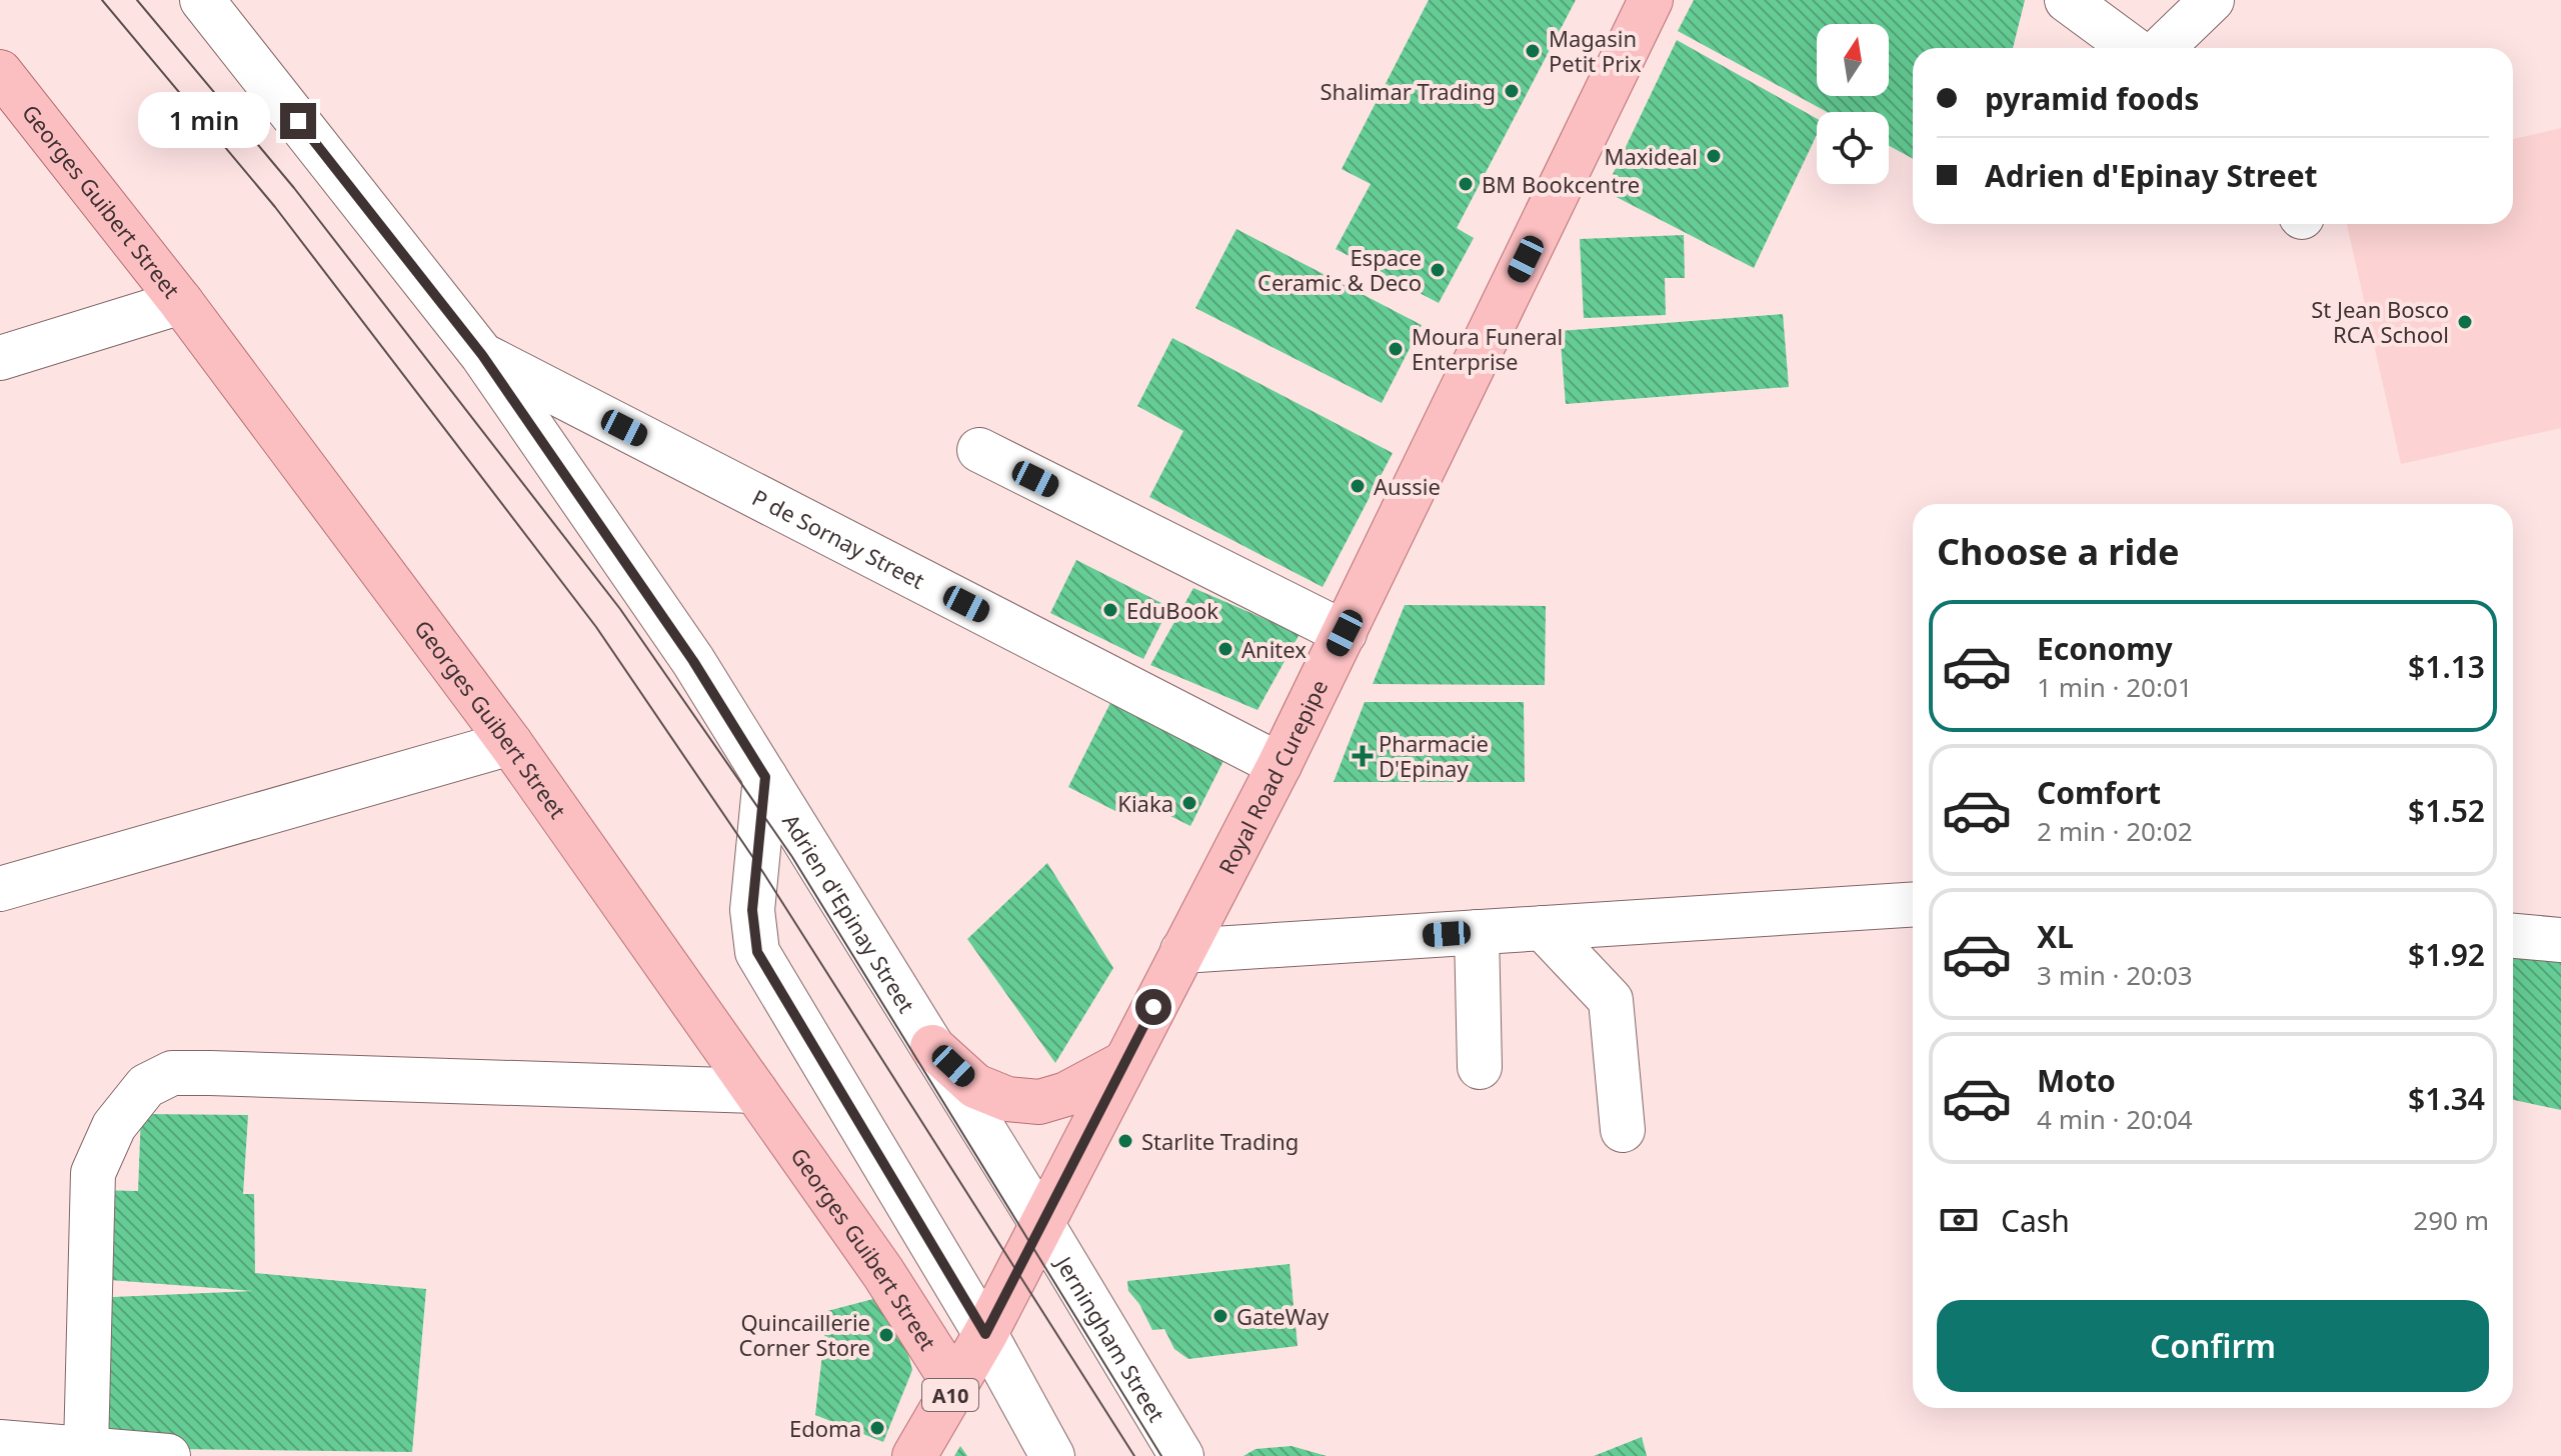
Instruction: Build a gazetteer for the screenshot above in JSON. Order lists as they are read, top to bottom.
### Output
{
  "streets": {
    "main road": ["Georges Guibert Street", "Royal Road Curepipe", "A10"],
    "street": ["P de Sornay Street", "Adrien d'Epinay Street", "Jerningham Street"]
  },
  "crossings": [
    ["Georges Guibert Street", "Royal Road Curepipe"],
    ["P de Sornay Street", "Royal Road Curepipe"],
    ["P de Sornay Street", "Adrien d'Epinay Street"],
    ["Royal Road Curepipe", "Adrien d'Epinay Street"],
    ["Royal Road Curepipe", "Jerningham Street"],
    ["Adrien d'Epinay Street", "Jerningham Street"]
  ],
  "places": {
    "other": [
      "Magasin Petit Prix",
      "Shalimar Trading",
      "Maxideal",
      "BM Bookcentre",
      "Espace Ceramic & Deco",
      "St Jean Bosco RCA School",
      "Moura Funeral Enterprise",
      "Aussie",
      "EduBook",
      "Anitex",
      "Kiaka",
      "Starlite Trading",
      "GateWay",
      "Quincaillerie Corner Store",
      "Edoma"
    ],
    "health": ["Pharmacie D'Epinay"]
  },
  "north": "top",
  "page": {
    "banner": ["pyramid foods", "Adrien d'Epinay Street"],
    "bubble": "1 min",
    "heading": "Choose a ride",
    "list": [
      {
        "name": "Economy",
        "note": "1 min · 20:01",
        "value": "$1.13"
      },
      {
        "name": "Comfort",
        "note": "2 min · 20:02",
        "value": "$1.52"
      },
      {
        "name": "XL",
        "note": "3 min · 20:03",
        "value": "$1.92"
      },
      {
        "name": "Moto",
        "note": "4 min · 20:04",
        "value": "$1.34"
      }
    ],
    "pay": ["Cash", "290 m"],
    "buttons": "Confirm"
  }
}
